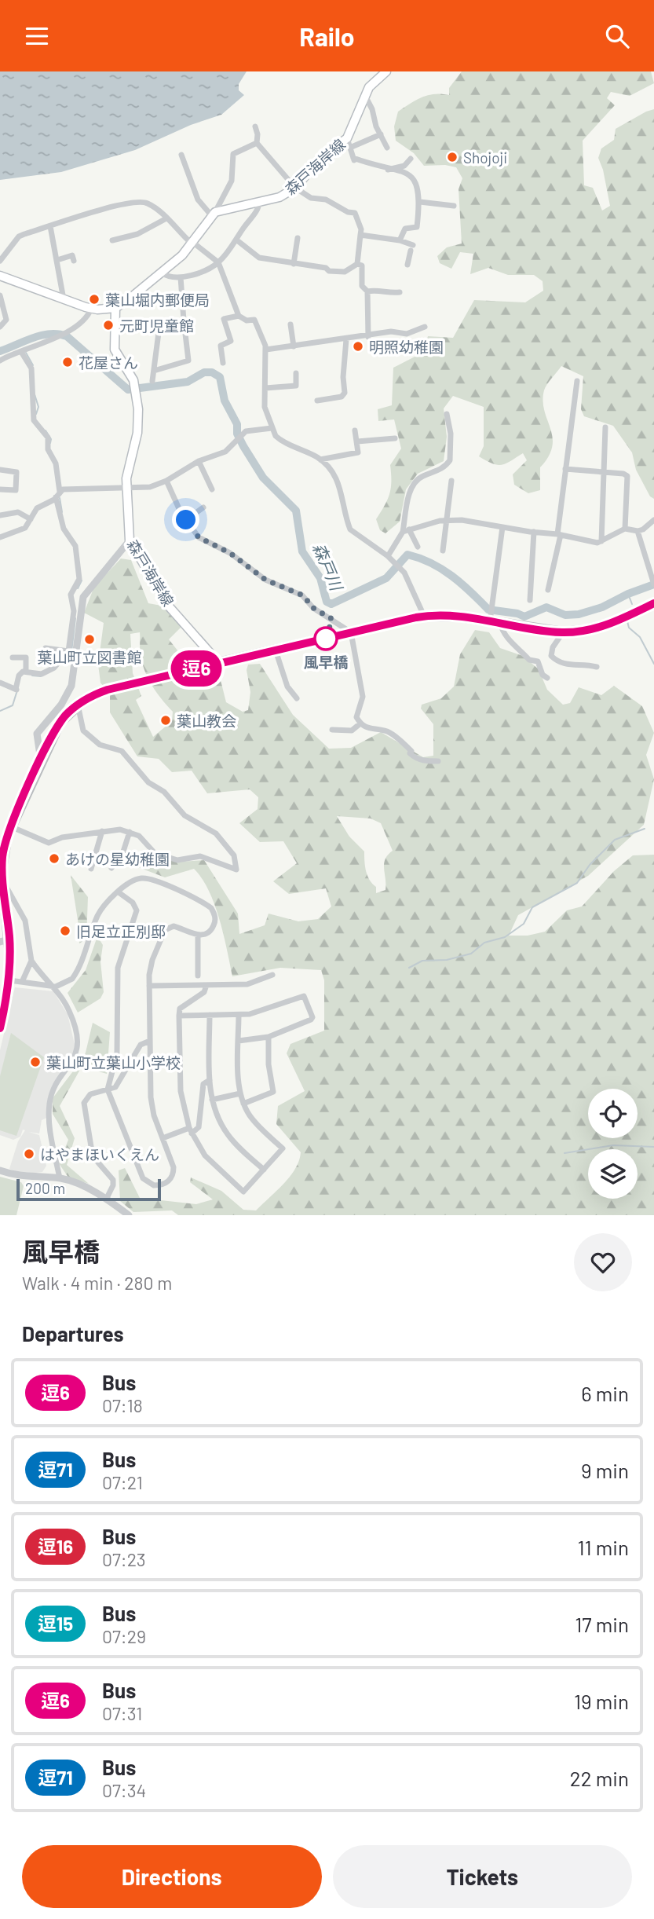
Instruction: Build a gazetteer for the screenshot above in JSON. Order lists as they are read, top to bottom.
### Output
{
  "streets": {
    "main road": ["森戸海岸線"]
  },
  "water": ["森戸川"],
  "places": [
    "Shojoji",
    "葉山堀内郵便局",
    "元町児童館",
    "明照幼稚園",
    "花屋さん",
    "風早橋",
    "葉山町立図書館",
    "葉山教会",
    "あけの星幼稚園",
    "旧足立正別邸",
    "葉山町立葉山小学校",
    "はやまほいくえん"
  ],
  "lines": ["bus line 逗6"],
  "scale_bar": "200 m",
  "page": {
    "header": "Railo",
    "on_map": "逗6",
    "scale": "200 m",
    "heading": [
      ["風早橋", "Walk · 4 min · 280 m"],
      "Departures"
    ],
    "list": [
      {
        "mark": "逗6",
        "name": "Bus",
        "note": "07:18",
        "value": "6 min"
      },
      {
        "mark": "逗71",
        "name": "Bus",
        "note": "07:21",
        "value": "9 min"
      },
      {
        "mark": "逗16",
        "name": "Bus",
        "note": "07:23",
        "value": "11 min"
      },
      {
        "mark": "逗15",
        "name": "Bus",
        "note": "07:29",
        "value": "17 min"
      },
      {
        "mark": "逗6",
        "name": "Bus",
        "note": "07:31",
        "value": "19 min"
      },
      {
        "mark": "逗71",
        "name": "Bus",
        "note": "07:34",
        "value": "22 min"
      }
    ],
    "buttons": ["Directions", "Tickets"]
  }
}
